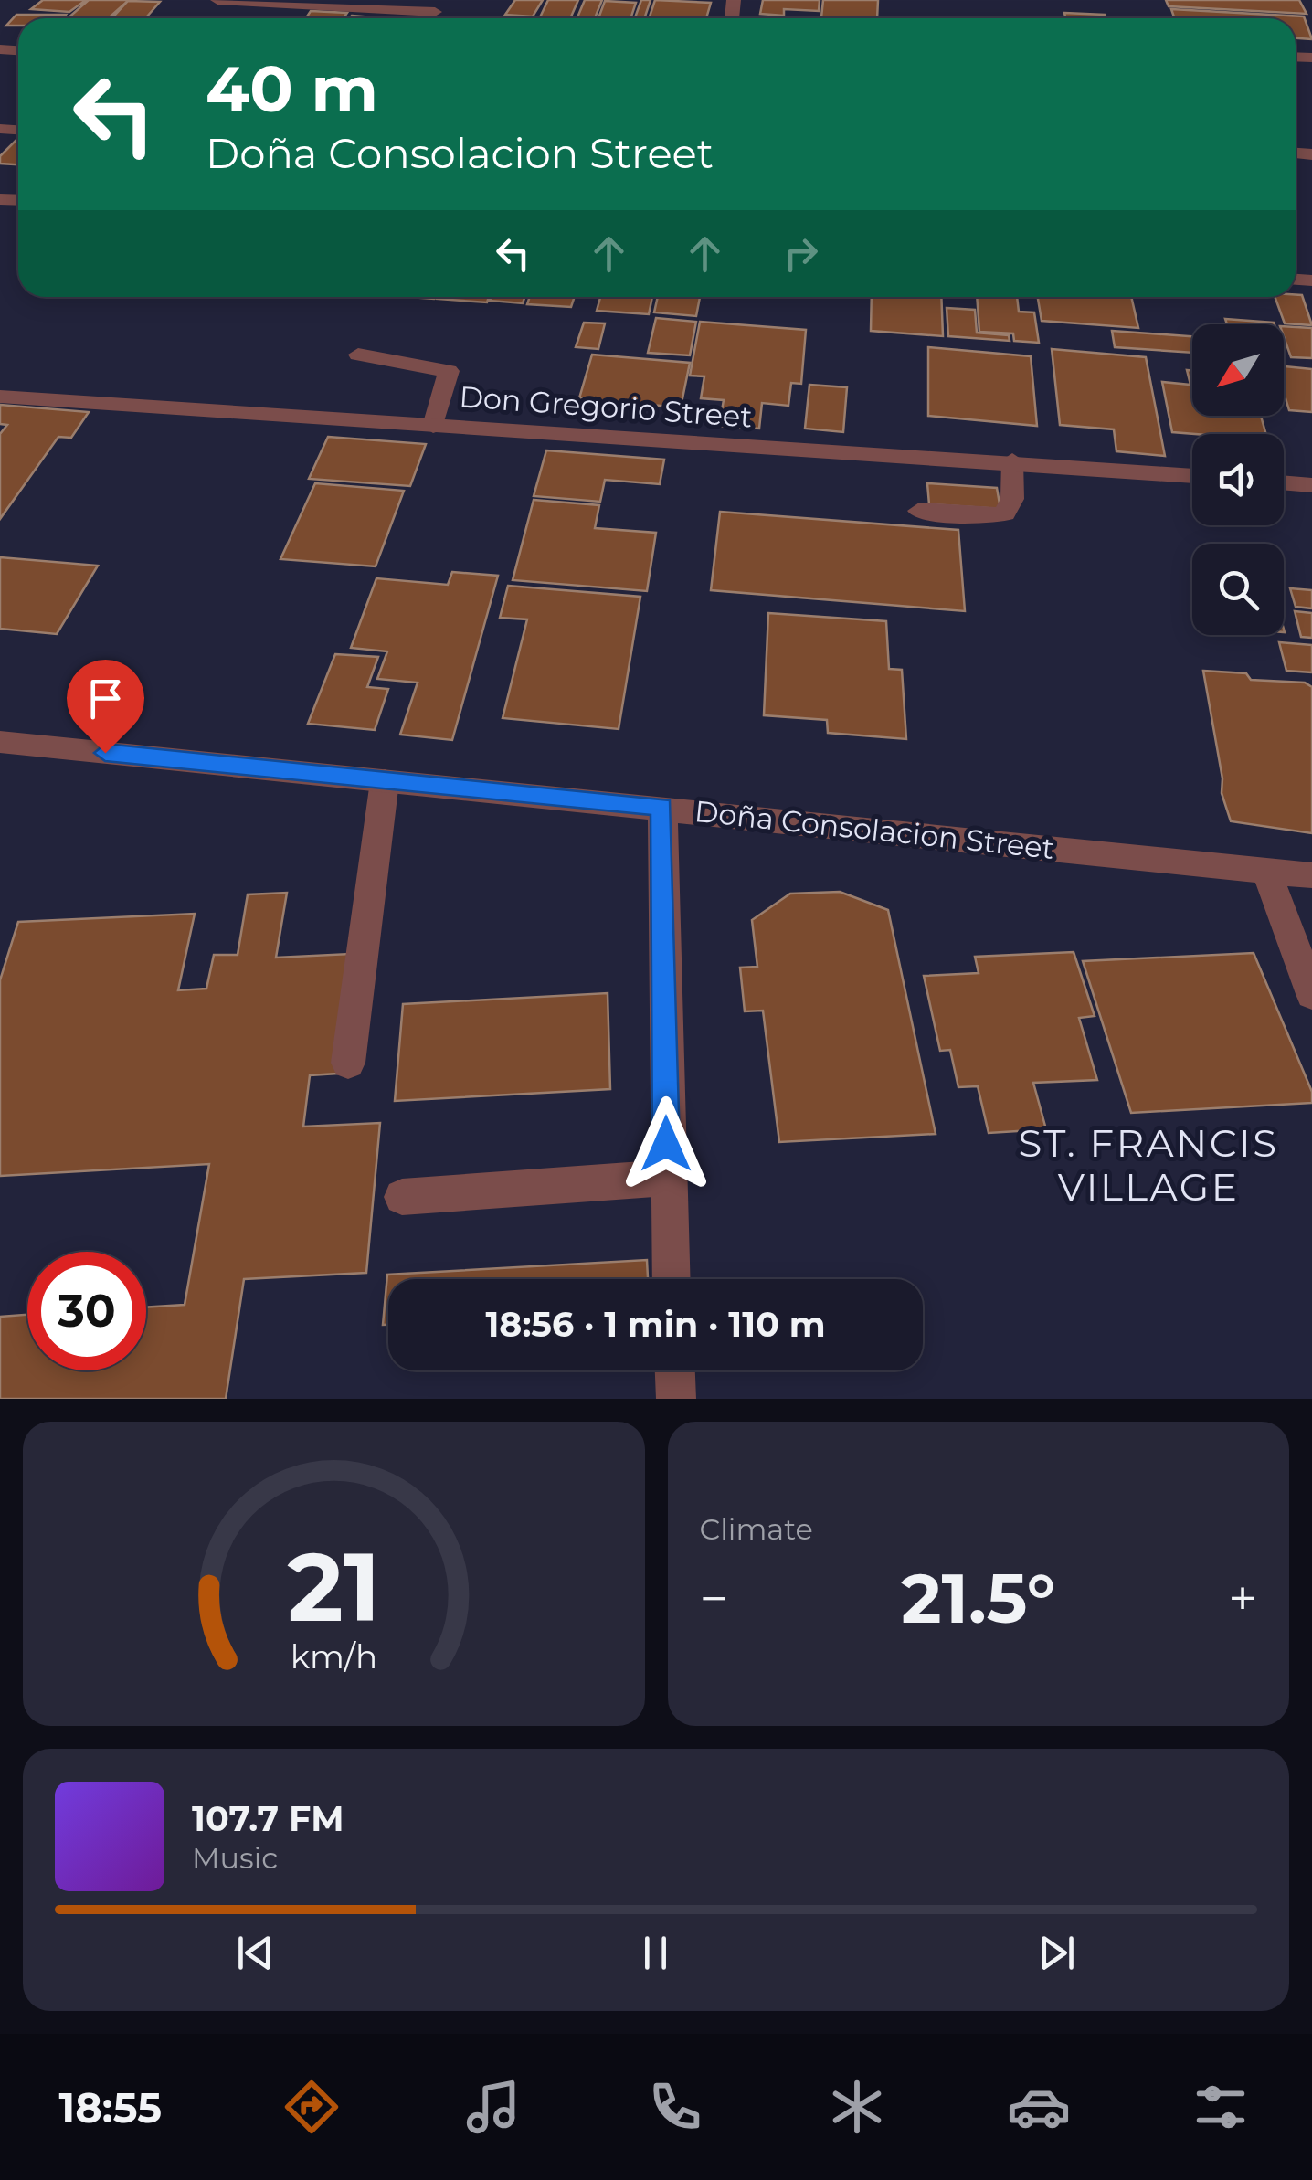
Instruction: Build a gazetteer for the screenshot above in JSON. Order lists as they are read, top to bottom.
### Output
{
  "streets": {
    "street": ["Don Gregorio Street", "Doña Consolacion Street"]
  },
  "districts": ["ST. FRANCIS VILLAGE"],
  "north": "bottom left",
  "page": {
    "turn": ["40 m", "Doña Consolacion Street"],
    "limit": "30",
    "trip": "18:56 · 1 min · 110 m",
    "tile": "Climate",
    "heat": ["−", "21.5°", "+"],
    "song": ["107.7 FM", "Music"],
    "tabs": "18:55",
    "gauge": ["21", "km/h"]
  }
}
